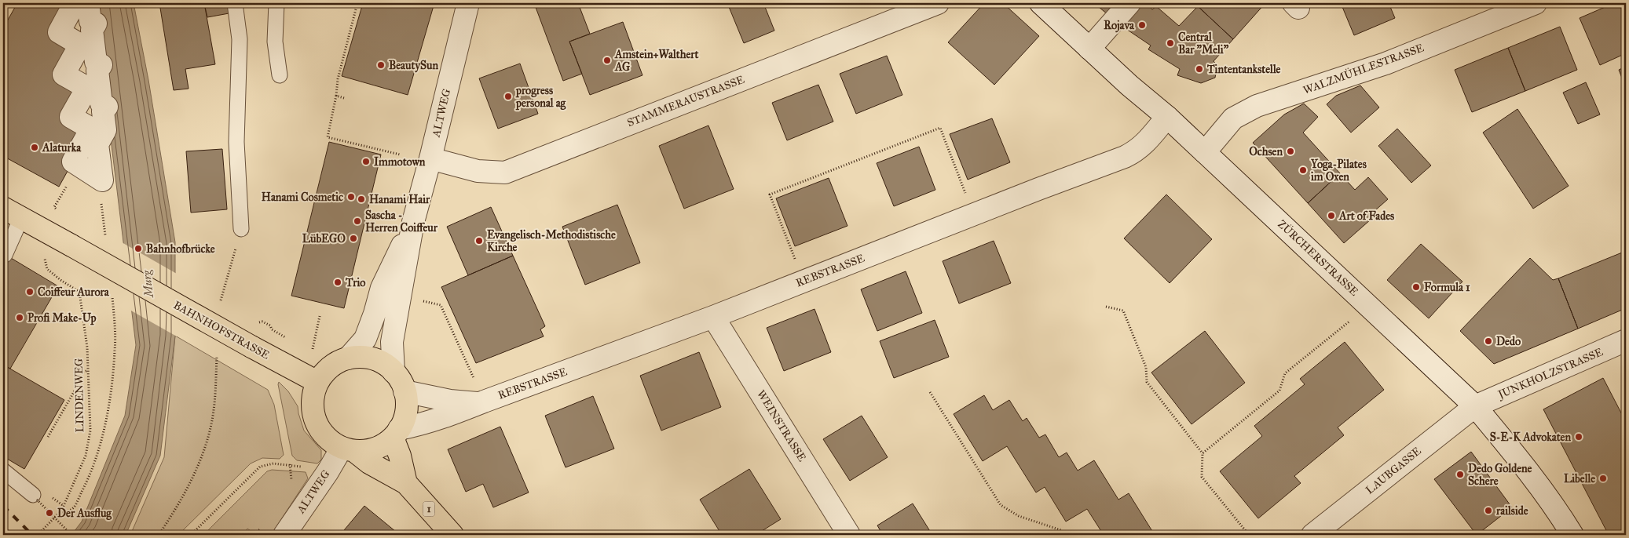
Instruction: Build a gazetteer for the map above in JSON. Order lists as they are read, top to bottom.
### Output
{
  "streets": {
    "main road": ["BAHNHOFSTRASSE", "1"],
    "street": [
      "WALZMÜHLESTRASSE",
      "STAMMERAUSTRASSE",
      "ALTWEG",
      "ZÜRCHERSTRASSE",
      "REBSTRASSE",
      "JUNKHOLZSTRASSE",
      "WEINSTRASSE",
      "LAUBGASSE"
    ],
    "path": ["LINDENWEG"]
  },
  "crossings": [
    ["WALZMÜHLESTRASSE", "ZÜRCHERSTRASSE"],
    ["STAMMERAUSTRASSE", "ALTWEG"],
    ["ALTWEG", "REBSTRASSE"],
    ["ALTWEG", "BAHNHOFSTRASSE"],
    ["ALTWEG", "1"],
    ["ZÜRCHERSTRASSE", "REBSTRASSE"],
    ["ZÜRCHERSTRASSE", "JUNKHOLZSTRASSE"],
    ["ZÜRCHERSTRASSE", "LAUBGASSE"],
    ["REBSTRASSE", "BAHNHOFSTRASSE"],
    ["REBSTRASSE", "WEINSTRASSE"],
    ["REBSTRASSE", "1"],
    ["BAHNHOFSTRASSE", "1"],
    ["JUNKHOLZSTRASSE", "LAUBGASSE"]
  ],
  "water": ["Murg"],
  "places": [
    "Rojava",
    "Central Bar \"Meli\"",
    "Amstein+Walthert AG",
    "BeautySun",
    "Tintentankstelle",
    "progress personal ag",
    "Alaturka",
    "Ochsen",
    "Immotown",
    "Yoga-Pilates im Oxen",
    "Hanami Cosmetic",
    "Hanami Hair",
    "Art of Fades",
    "Sascha - Herren Coiffeur",
    "LübEGO",
    "Evangelisch-Methodistische Kirche",
    "Bahnhofbrücke",
    "Trio",
    "Formula 1",
    "Coiffeur Aurora",
    "Profi Make-Up",
    "Dedo",
    "S-E-K Advokaten",
    "Dedo Goldene Schere",
    "Libelle",
    "railside",
    "Der Ausflug"
  ]
}
